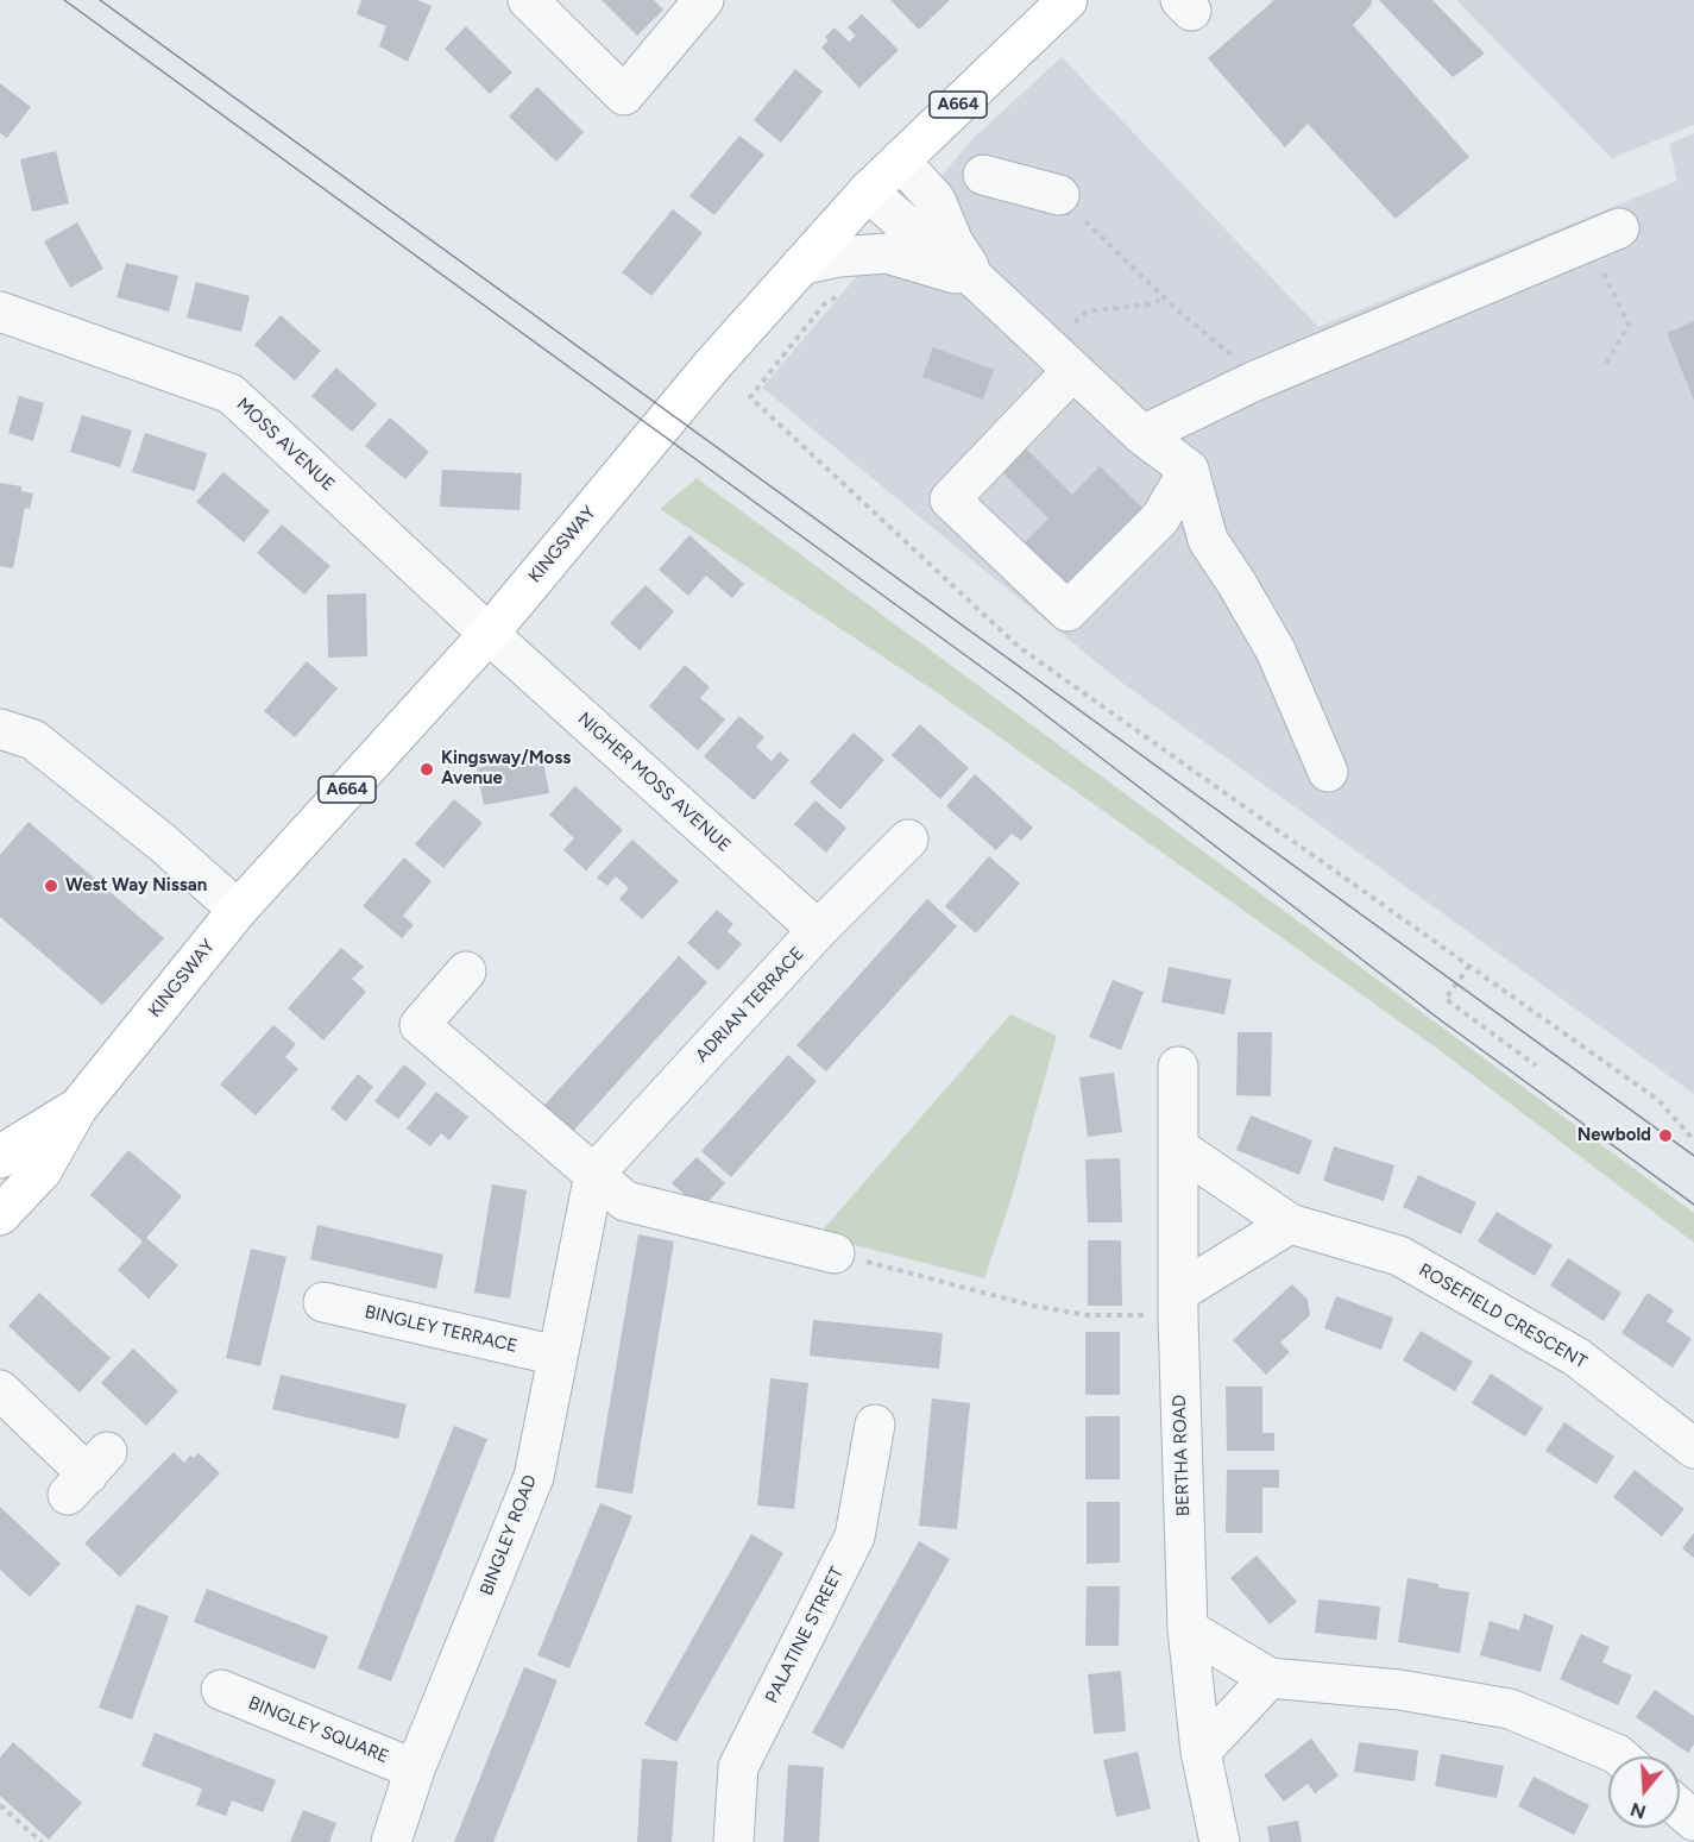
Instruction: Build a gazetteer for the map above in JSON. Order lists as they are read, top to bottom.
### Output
{
  "streets": {
    "main road": ["A664", "KINGSWAY"],
    "street": [
      "MOSS AVENUE",
      "NIGHER MOSS AVENUE",
      "ADRIAN TERRACE",
      "ROSEFIELD CRESCENT",
      "BINGLEY TERRACE",
      "BERTHA ROAD",
      "BINGLEY ROAD",
      "PALATINE STREET",
      "BINGLEY SQUARE"
    ]
  },
  "crossings": [
    ["MOSS AVENUE", "KINGSWAY"],
    ["MOSS AVENUE", "NIGHER MOSS AVENUE"],
    ["KINGSWAY", "NIGHER MOSS AVENUE"],
    ["NIGHER MOSS AVENUE", "ADRIAN TERRACE"],
    ["ADRIAN TERRACE", "BINGLEY ROAD"],
    ["ROSEFIELD CRESCENT", "BERTHA ROAD"],
    ["BINGLEY TERRACE", "BINGLEY ROAD"],
    ["BINGLEY ROAD", "BINGLEY SQUARE"]
  ],
  "places": ["Kingsway/Moss Avenue", "West Way Nissan", "Newbold"],
  "north": "bottom"
}
